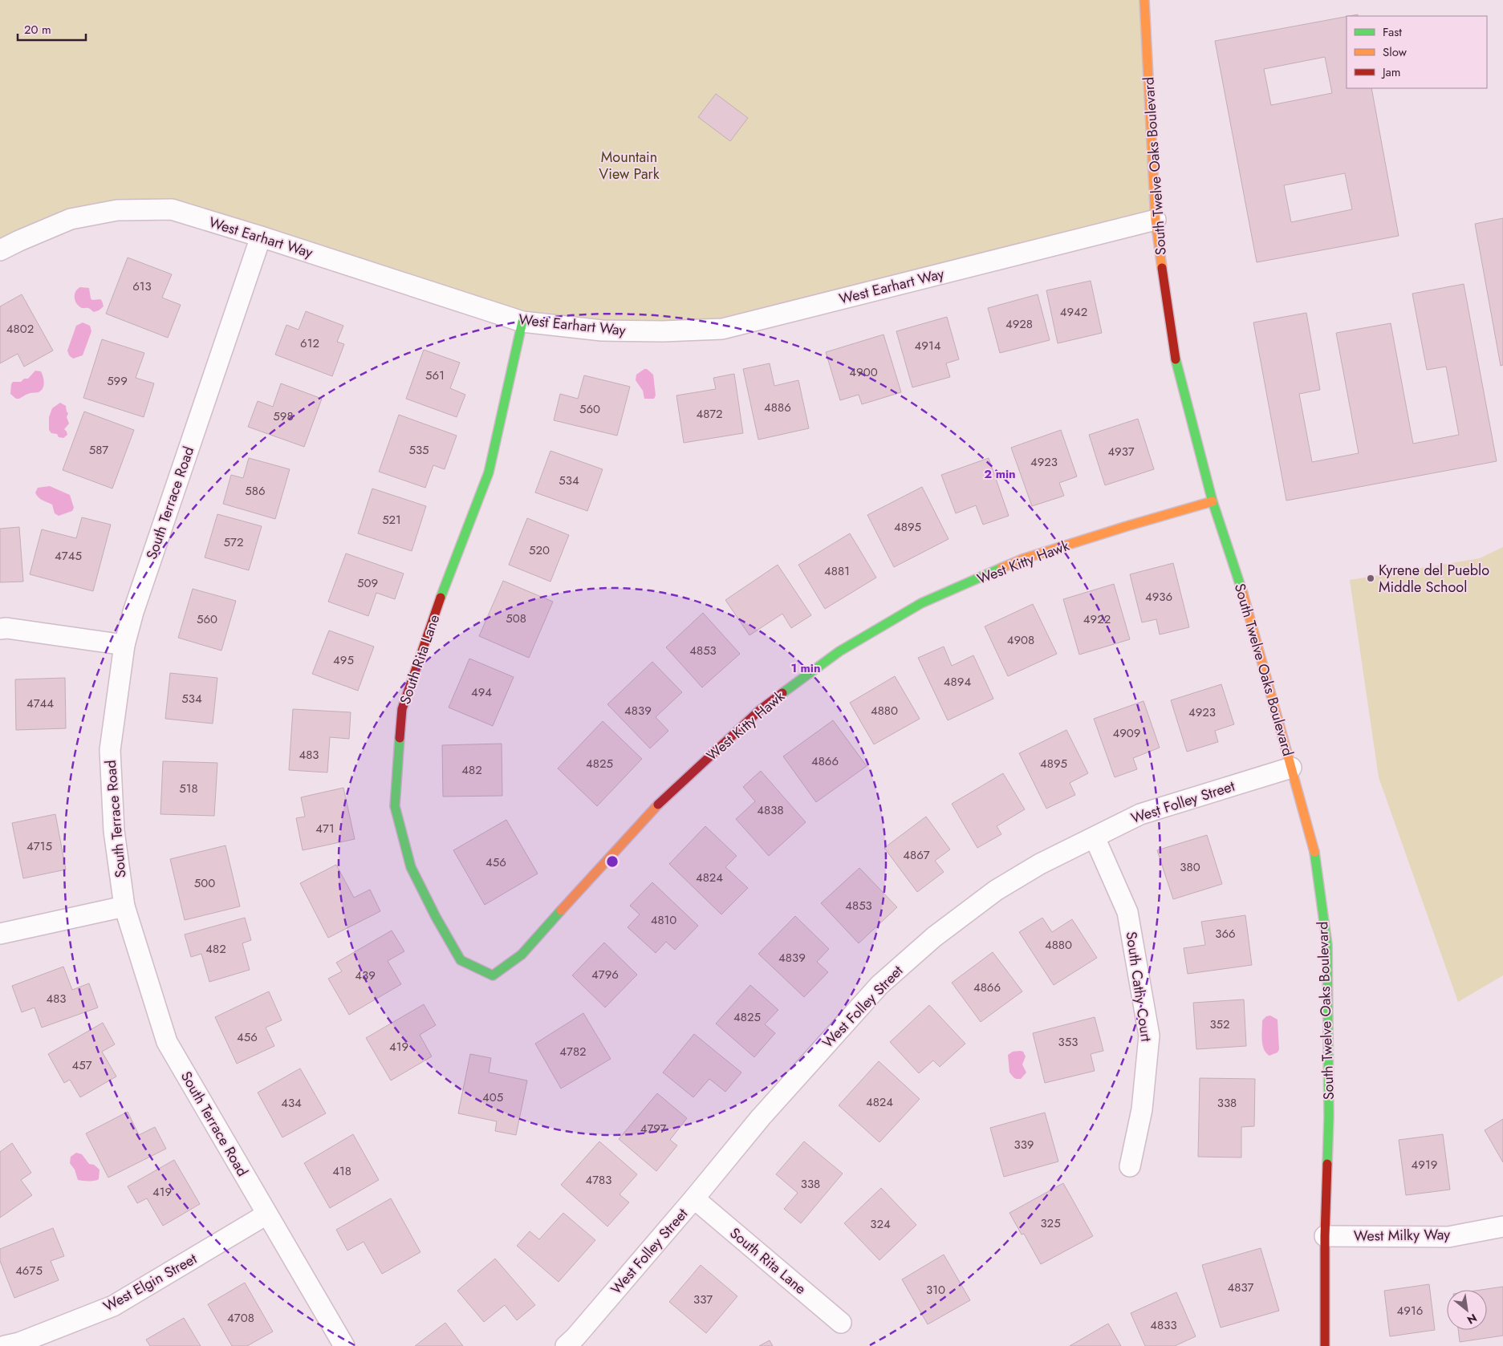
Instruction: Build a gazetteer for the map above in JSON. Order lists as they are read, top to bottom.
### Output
{
  "streets": {
    "street": [
      "South Twelve Oaks Boulevard",
      "West Earhart Way",
      "South Terrace Road",
      "West Kitty Hawk",
      "South Rita Lane",
      "West Folley Street",
      "South Cathy Court",
      "West Milky Way",
      "West Elgin Street"
    ]
  },
  "crossings": [
    ["South Twelve Oaks Boulevard", "West Earhart Way"],
    ["South Twelve Oaks Boulevard", "West Kitty Hawk"],
    ["South Twelve Oaks Boulevard", "West Folley Street"],
    ["South Twelve Oaks Boulevard", "West Milky Way"],
    ["West Earhart Way", "South Terrace Road"],
    ["West Earhart Way", "South Rita Lane"],
    ["South Terrace Road", "West Elgin Street"],
    ["West Kitty Hawk", "South Rita Lane"],
    ["South Rita Lane", "West Folley Street"],
    ["West Folley Street", "South Cathy Court"]
  ],
  "parks": ["Mountain View Park"],
  "places": ["Kyrene del Pueblo Middle School"],
  "house_numbers": [
    "613",
    "4942",
    "4928",
    "4802",
    "612",
    "4914",
    "4900",
    "561",
    "599",
    "4886",
    "560",
    "4872",
    "598",
    "587",
    "535",
    "4937",
    "4923",
    "534",
    "586",
    "521",
    "4895",
    "572",
    "520",
    "4745",
    "4881",
    "509",
    "4936",
    "508",
    "560",
    "4922",
    "4908",
    "4853",
    "495",
    "4894",
    "494",
    "534",
    "4744",
    "4839",
    "4880",
    "4923",
    "4909",
    "483",
    "4866",
    "4825",
    "4895",
    "482",
    "518",
    "4838",
    "471",
    "4715",
    "4867",
    "456",
    "380",
    "4824",
    "500",
    "4853",
    "4810",
    "366",
    "4880",
    "482",
    "4839",
    "4796",
    "439",
    "4866",
    "483",
    "4825",
    "352",
    "456",
    "353",
    "419",
    "4782",
    "457",
    "405",
    "4824",
    "434",
    "338",
    "4797",
    "339",
    "4919",
    "418",
    "4783",
    "338",
    "419",
    "325",
    "324",
    "4675",
    "4837",
    "310",
    "337",
    "4916",
    "4708",
    "4833"
  ],
  "legend": ["Fast", "Slow", "Jam"],
  "scale_bar": "20 m",
  "north": "bottom right",
  "rings": ["2 min", "1 min"]
}
